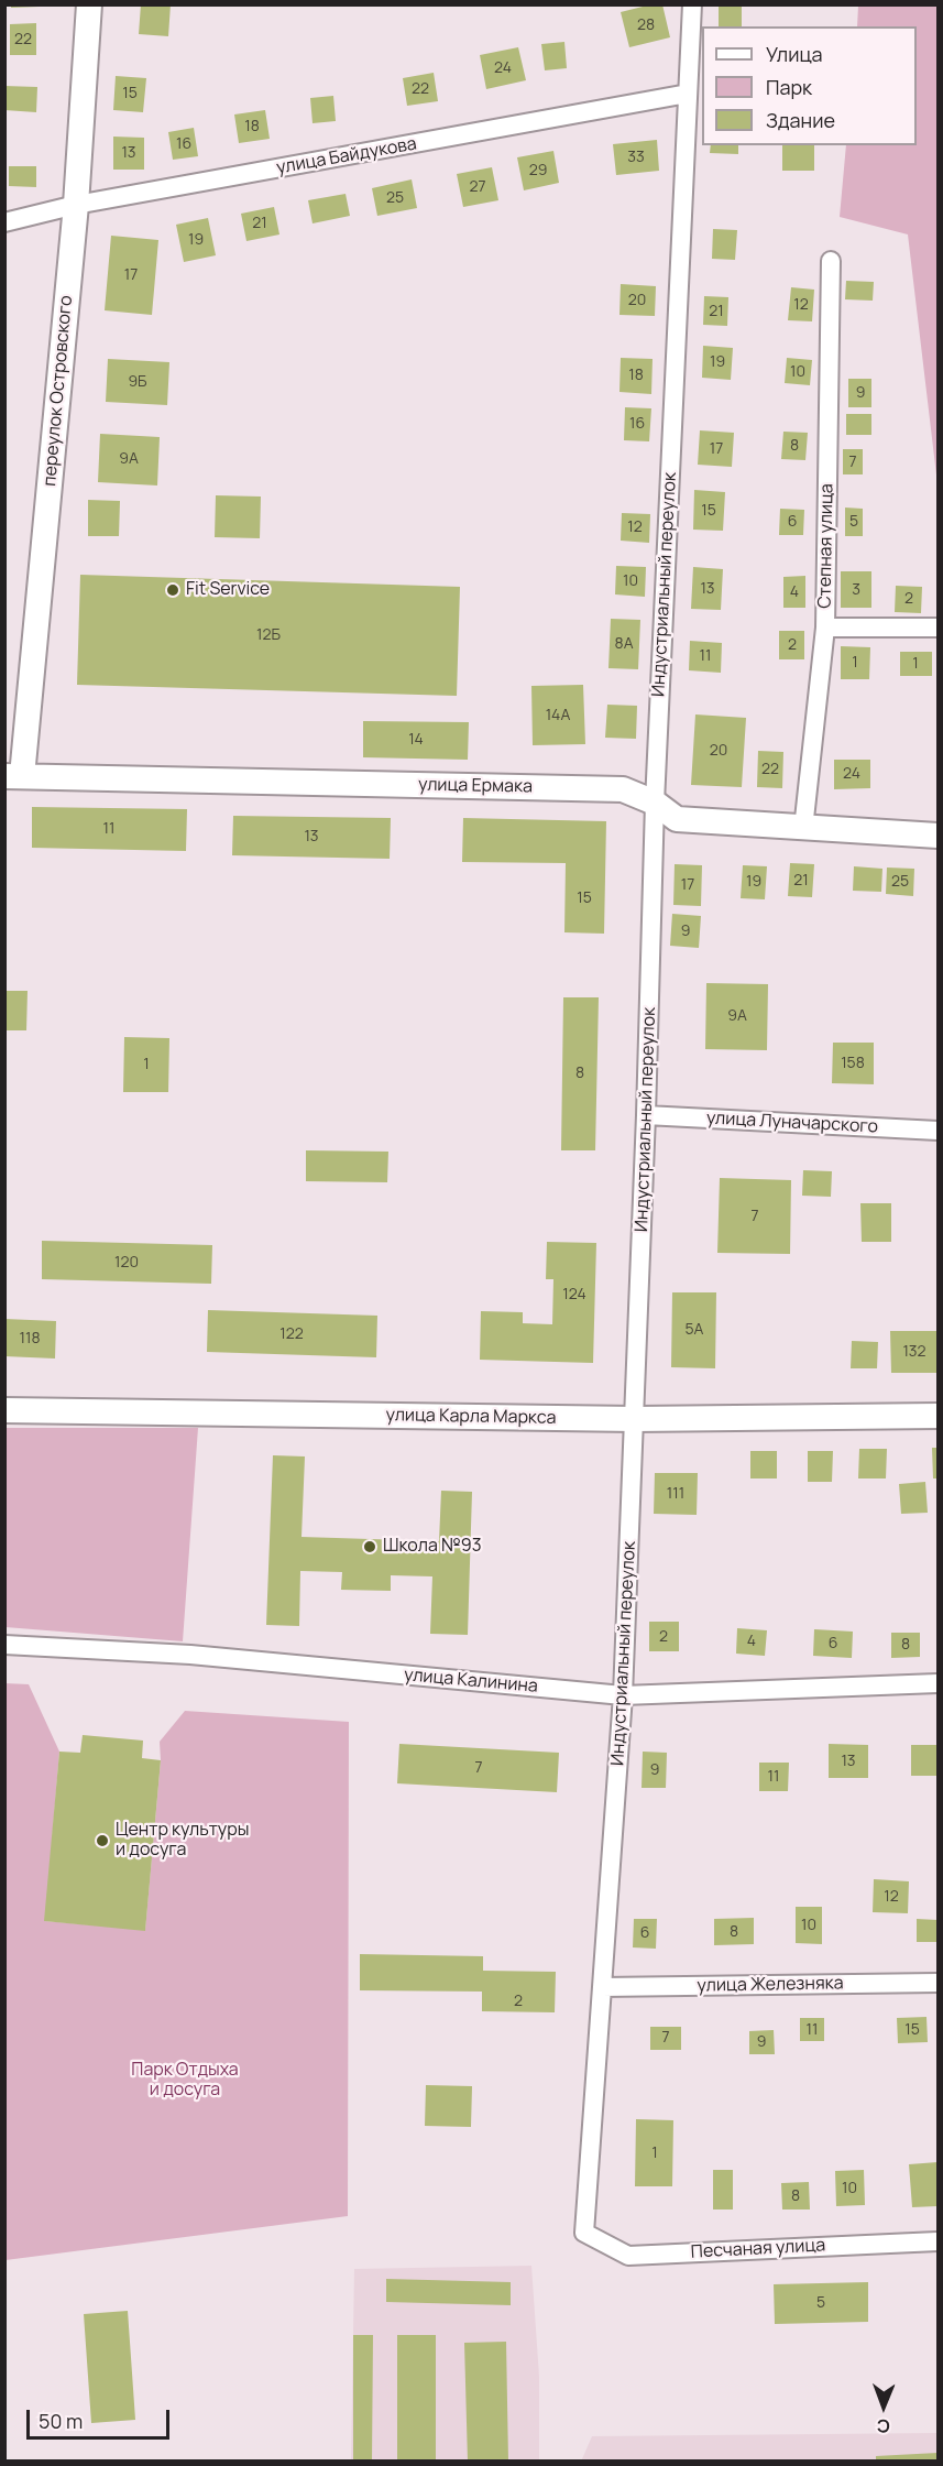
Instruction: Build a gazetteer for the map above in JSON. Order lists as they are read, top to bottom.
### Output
{
  "streets": {
    "street": [
      "улица Байдукова",
      "переулок Островского",
      "Степная улица",
      "Индустриальный переулок",
      "улица Ермака",
      "улица Луначарского",
      "улица Карла Маркса",
      "улица Калинина",
      "улица Железняка",
      "Песчаная улица"
    ]
  },
  "crossings": [
    ["улица Байдукова", "переулок Островского"],
    ["улица Байдукова", "Индустриальный переулок"],
    ["переулок Островского", "улица Ермака"],
    ["Степная улица", "улица Ермака"],
    ["Индустриальный переулок", "улица Ермака"],
    ["Индустриальный переулок", "улица Луначарского"],
    ["Индустриальный переулок", "улица Карла Маркса"],
    ["Индустриальный переулок", "улица Калинина"],
    ["Индустриальный переулок", "улица Железняка"],
    ["Индустриальный переулок", "Песчаная улица"]
  ],
  "parks": ["Парк Отдыха и досуга"],
  "places": ["Fit Service", "Школа №93", "Центр культуры и досуга"],
  "house_numbers": [
    "28",
    "22",
    "24",
    "22",
    "15",
    "18",
    "16",
    "13",
    "33",
    "29",
    "27",
    "25",
    "21",
    "19",
    "17",
    "20",
    "12",
    "21",
    "19",
    "10",
    "18",
    "9Б",
    "9",
    "16",
    "8",
    "17",
    "9А",
    "7",
    "15",
    "6",
    "5",
    "12",
    "10",
    "13",
    "3",
    "4",
    "2",
    "12Б",
    "8А",
    "2",
    "11",
    "1",
    "1",
    "14А",
    "14",
    "20",
    "22",
    "24",
    "11",
    "13",
    "21",
    "19",
    "25",
    "17",
    "15",
    "9",
    "9А",
    "158",
    "1",
    "8",
    "7",
    "120",
    "124",
    "5А",
    "122",
    "118",
    "132",
    "111",
    "2",
    "4",
    "6",
    "8",
    "13",
    "7",
    "9",
    "11",
    "12",
    "10",
    "8",
    "6",
    "2",
    "11",
    "15",
    "7",
    "9",
    "1",
    "10",
    "8",
    "5"
  ],
  "legend": ["Улица", "Парк", "Здание"],
  "scale_bar": "50 m",
  "north": "bottom"
}
